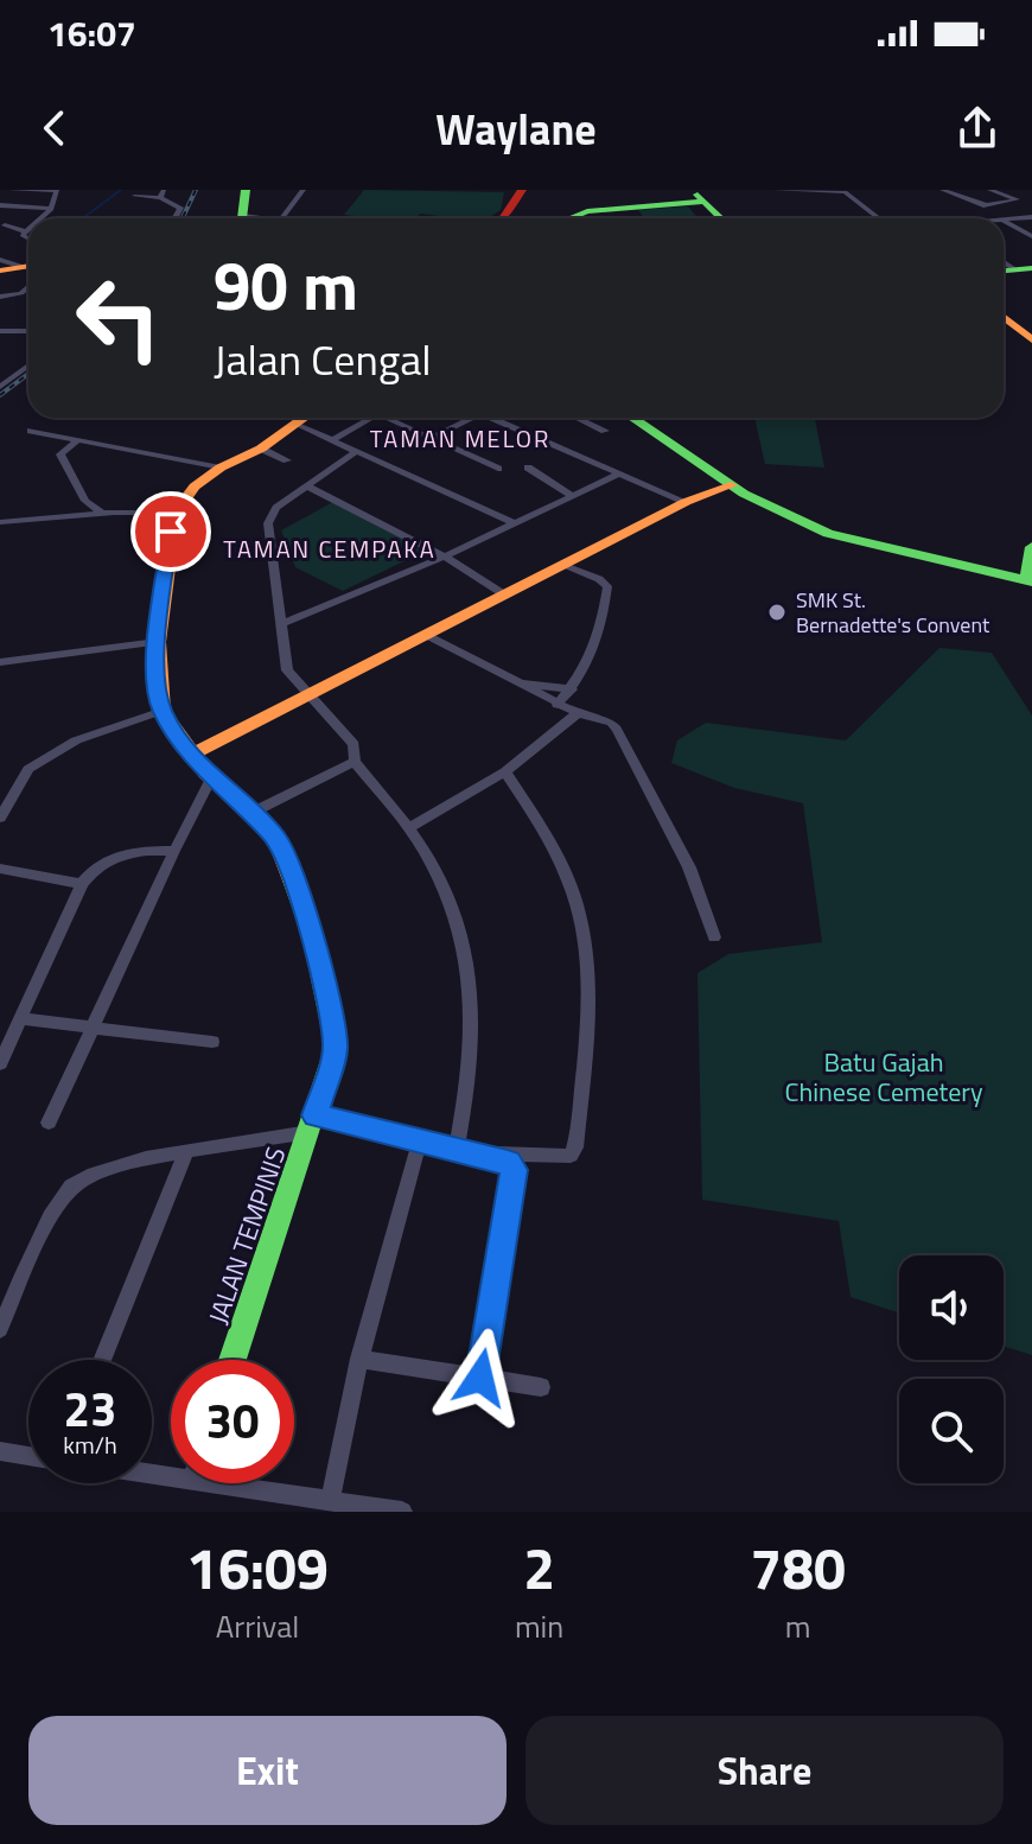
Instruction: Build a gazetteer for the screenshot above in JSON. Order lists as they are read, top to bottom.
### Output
{
  "streets": {
    "street": ["JALAN TEMPINIS"]
  },
  "districts": ["TAMAN MELOR", "TAMAN CEMPAKA"],
  "parks": ["Batu Gajah Chinese Cemetery"],
  "places": ["SMK St. Bernadette's Convent"],
  "page": {
    "status": "16:07",
    "header": "Waylane",
    "turn": ["90 m", "Jalan Cengal"],
    "speed": "23 km/h",
    "limit": "30",
    "eta": [
      "16:09",
      "Arrival",
      "2",
      "min",
      "780",
      "m"
    ],
    "buttons": ["Exit", "Share"]
  }
}
